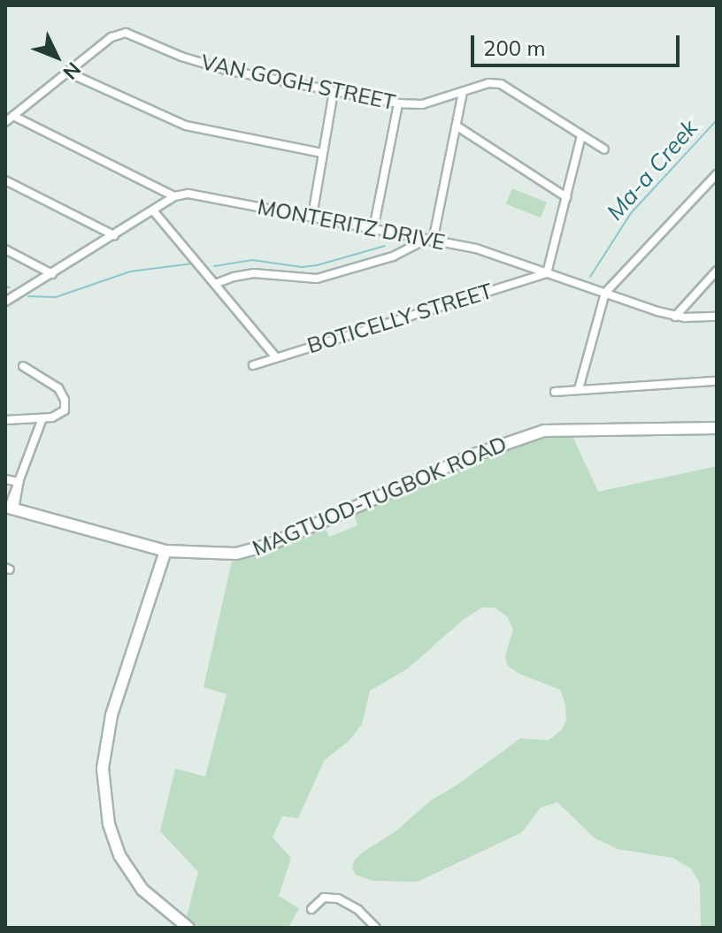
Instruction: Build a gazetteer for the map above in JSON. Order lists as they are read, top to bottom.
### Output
{
  "streets": {
    "main road": ["MAGTUOD-TUGBOK ROAD"],
    "street": ["VAN GOGH STREET", "MONTERITZ DRIVE", "BOTICELLY STREET"]
  },
  "crossings": [
    ["MONTERITZ DRIVE", "BOTICELLY STREET"]
  ],
  "water": ["Ma-a Creek"],
  "scale_bar": "200 m",
  "north": "bottom right"
}
